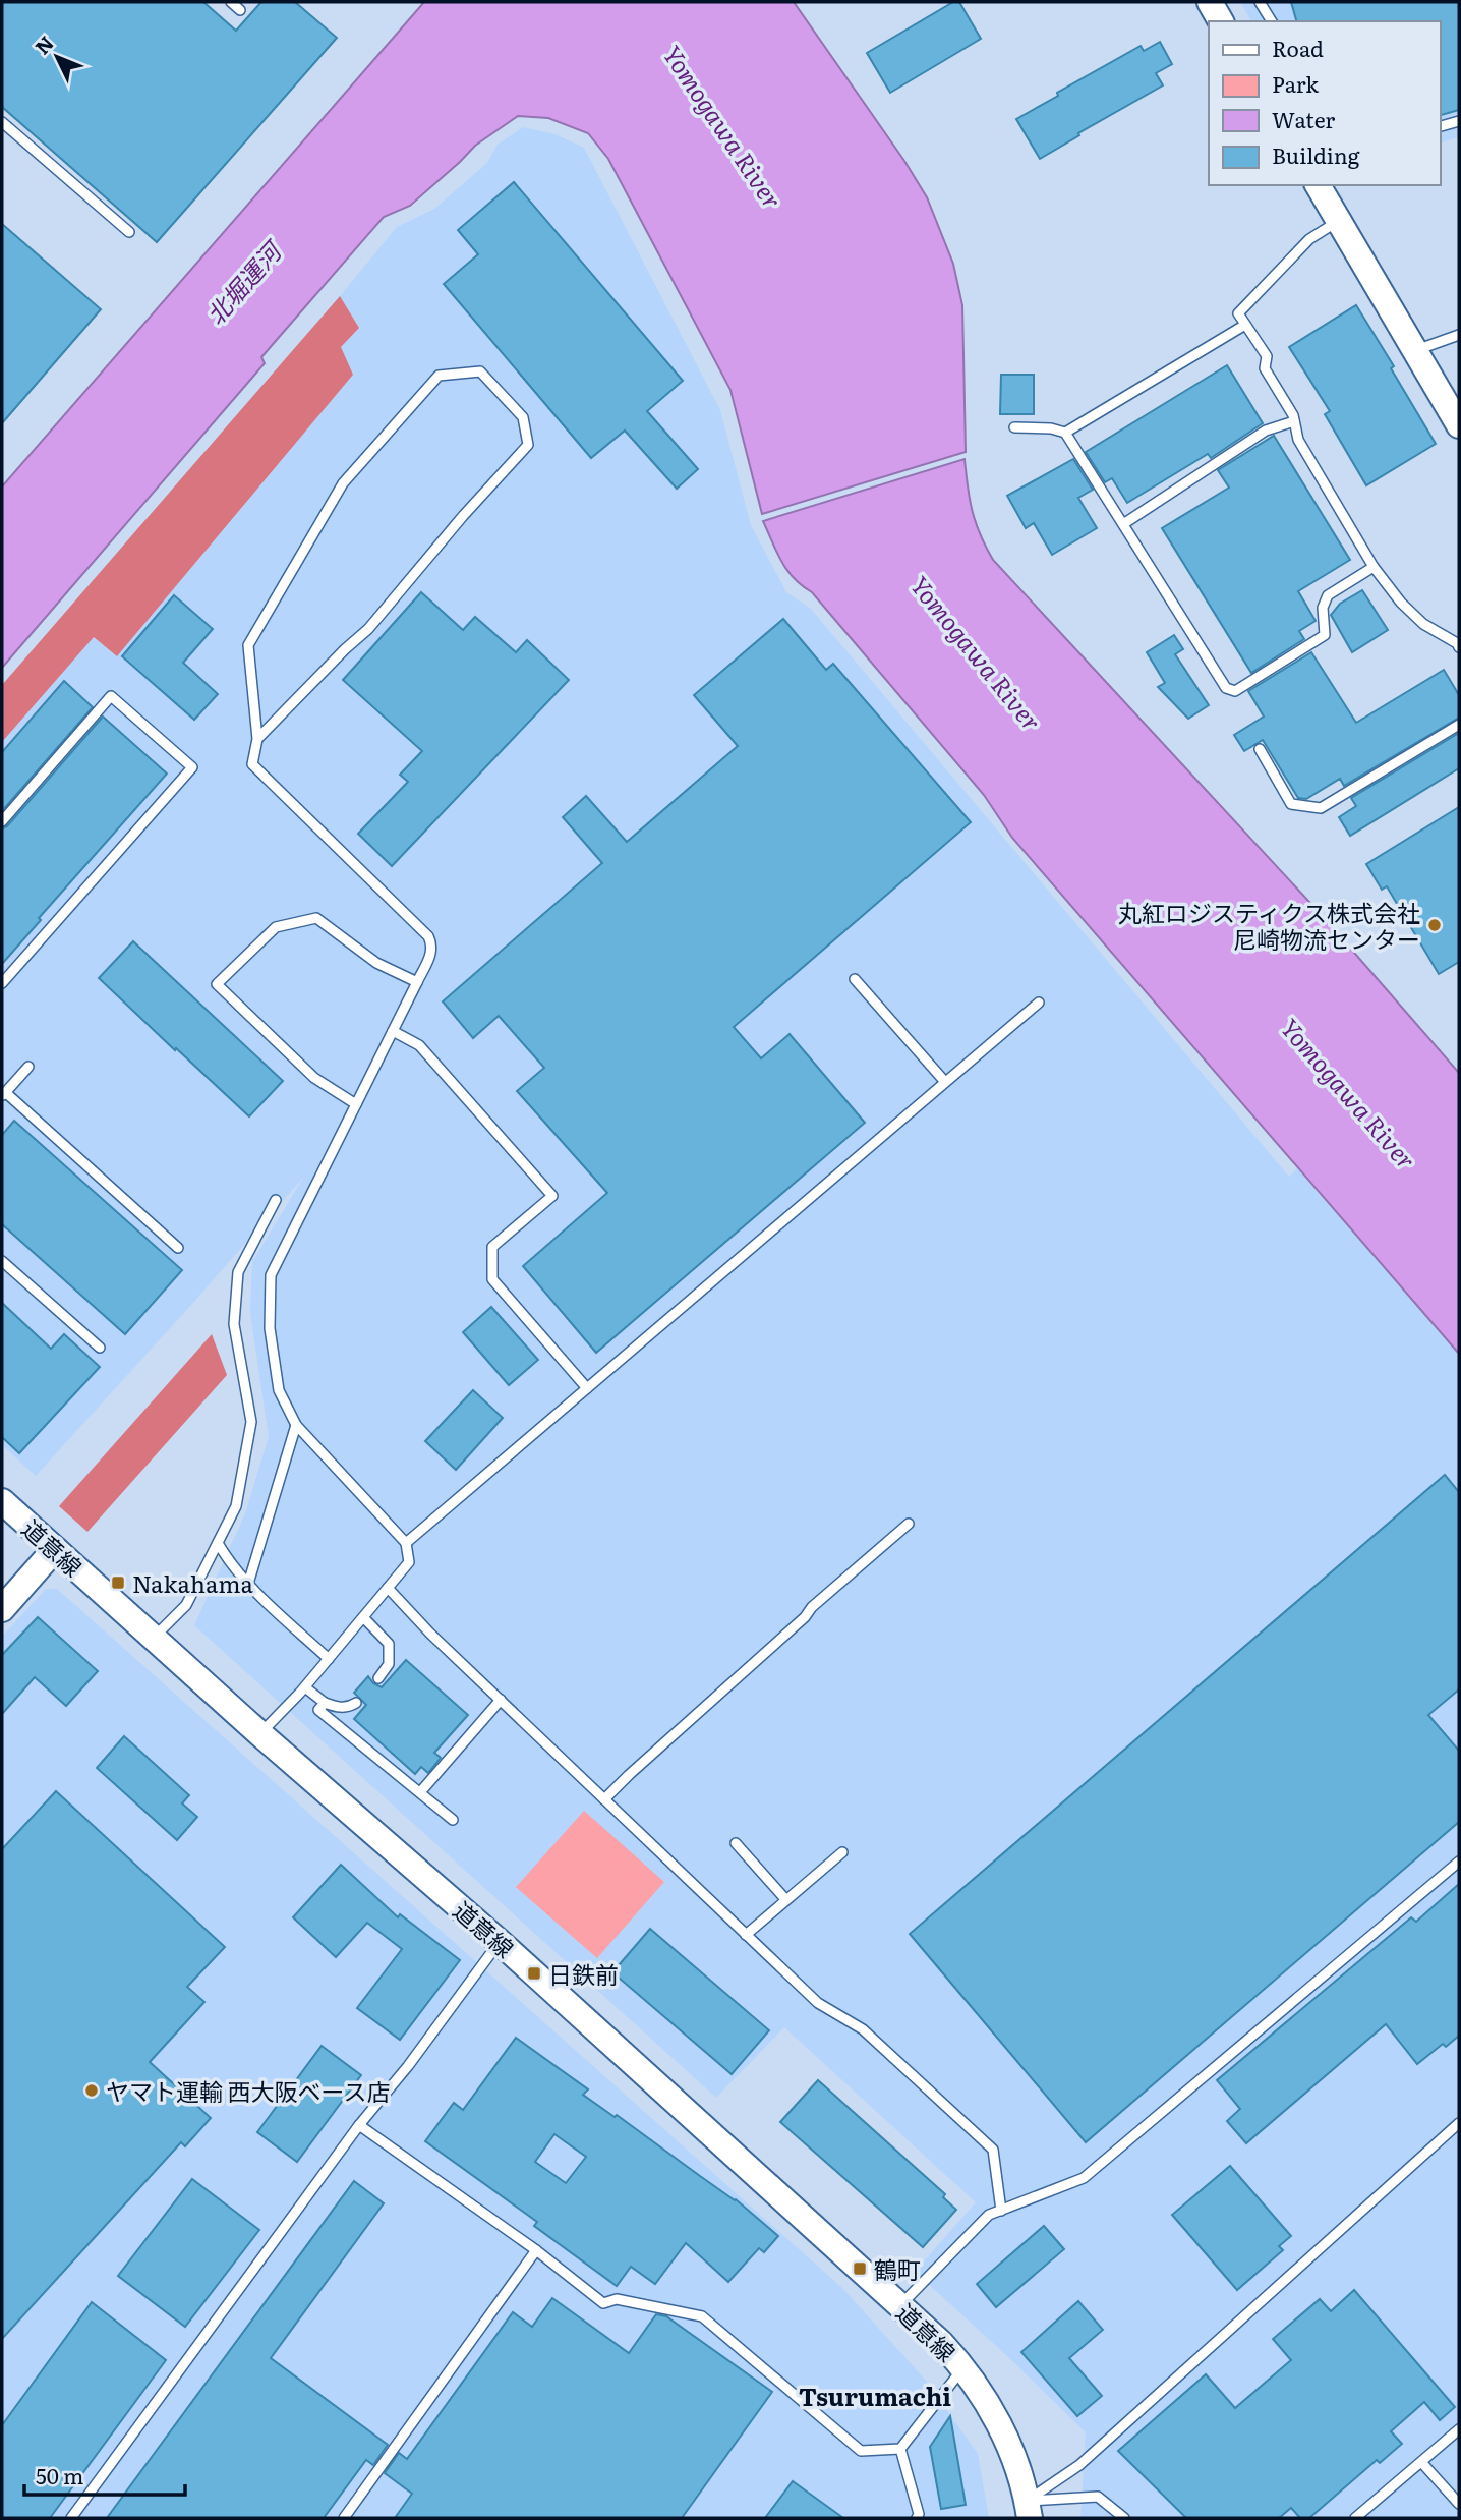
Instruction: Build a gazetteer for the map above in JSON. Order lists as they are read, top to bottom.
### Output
{
  "streets": {
    "street": ["道意線"]
  },
  "districts": ["Tsurumachi"],
  "water": ["Yomogawa River", "北堀運河"],
  "places": {
    "other": ["丸紅ロジスティクス株式会社 尼崎物流センター", "ヤマト運輸 西大阪ベース店"],
    "transit": ["Nakahama", "日鉄前", "鶴町"]
  },
  "legend": [
    "Road",
    "Park",
    "Water",
    "Building"
  ],
  "scale_bar": "50 m",
  "north": "top left"
}
